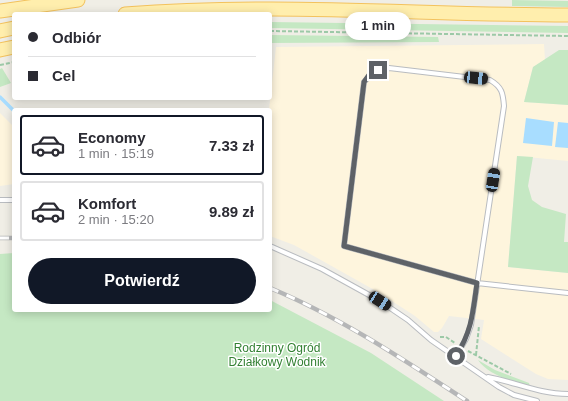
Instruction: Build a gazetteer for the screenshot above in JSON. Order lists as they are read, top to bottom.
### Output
{
  "parks": ["Rodzinny Ogród Działkowy Wodnik"],
  "page": {
    "bubble": "1 min",
    "banner": ["Odbiór", "Cel"],
    "list": [
      {
        "name": "Economy",
        "note": "1 min · 15:19",
        "value": "7.33 zł"
      },
      {
        "name": "Komfort",
        "note": "2 min · 15:20",
        "value": "9.89 zł"
      }
    ],
    "buttons": "Potwierdź"
  }
}
